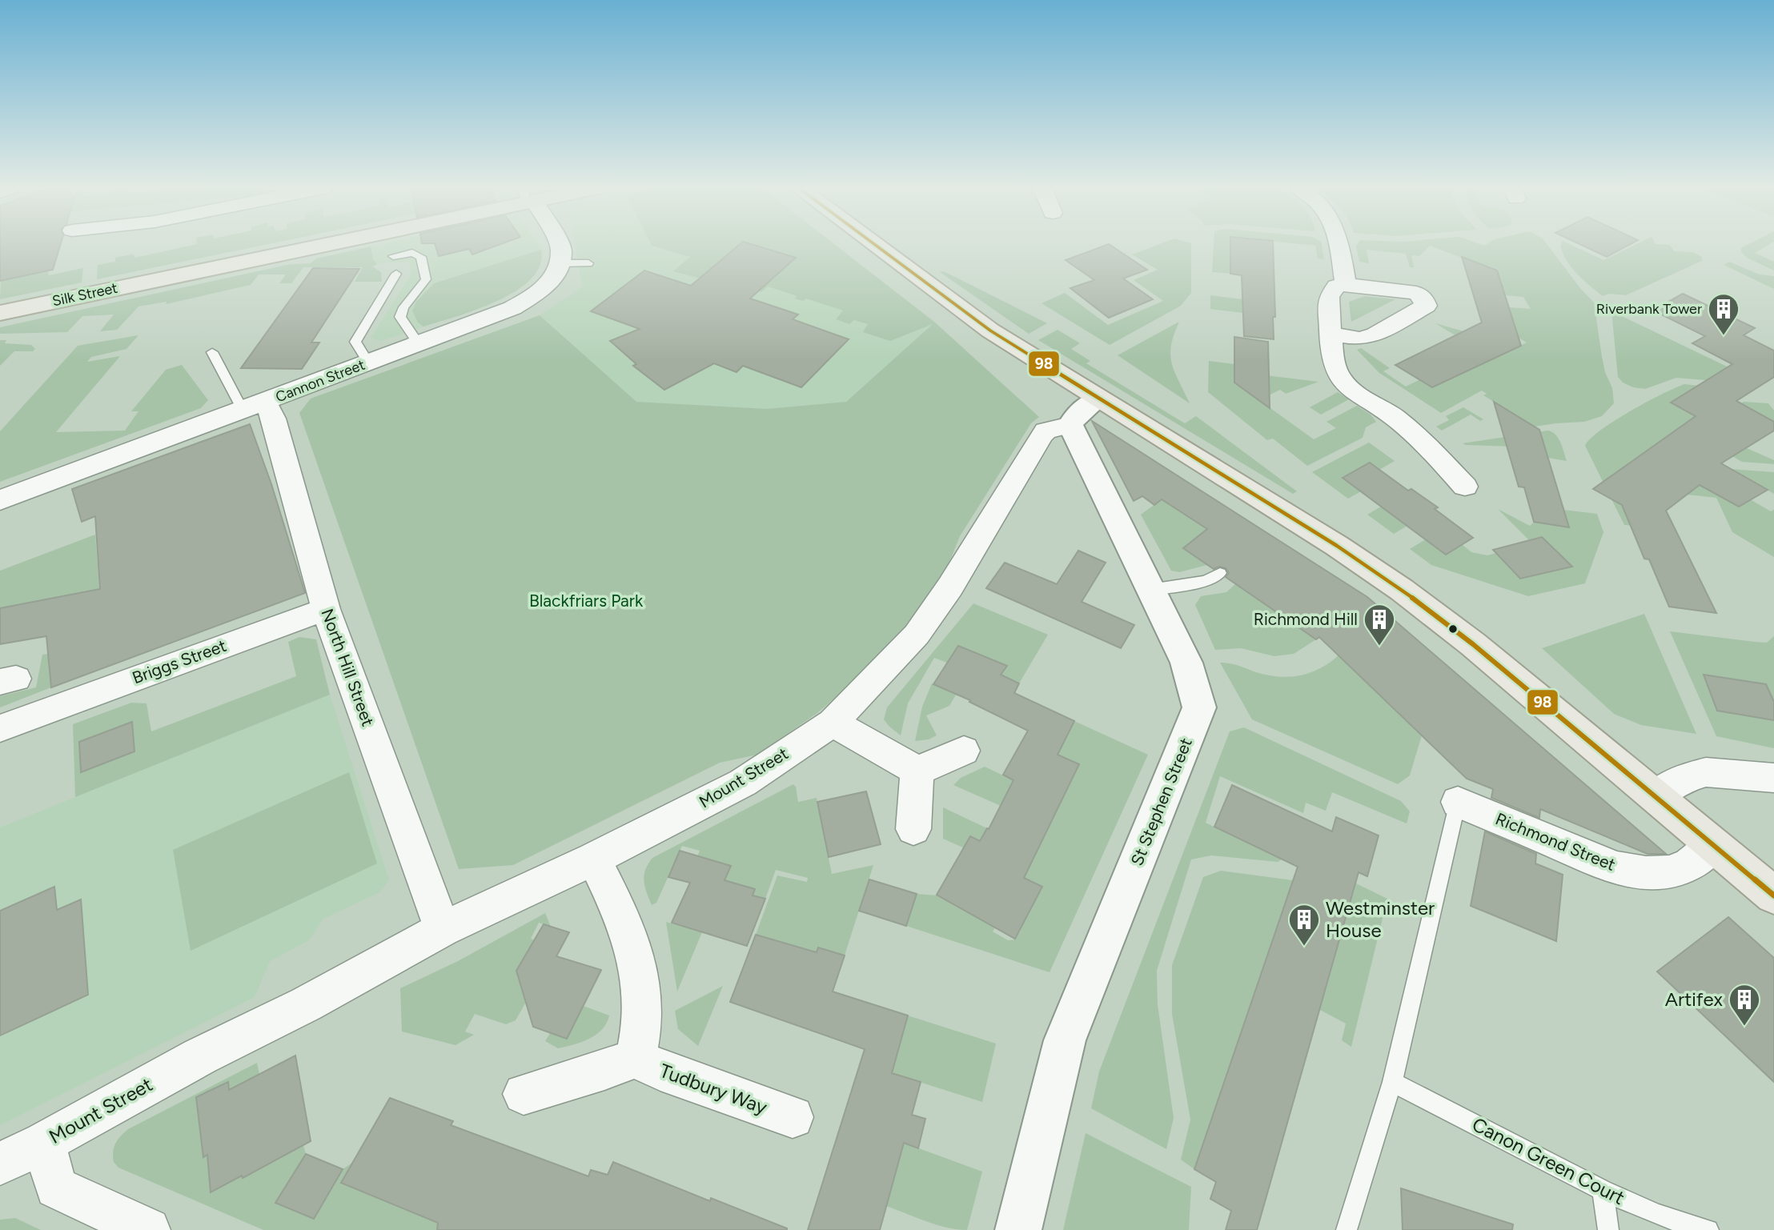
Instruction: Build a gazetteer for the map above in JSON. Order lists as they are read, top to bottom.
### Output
{
  "streets": {
    "main road": ["Silk Street"],
    "street": [
      "Cannon Street",
      "Briggs Street",
      "North Hill Street",
      "Mount Street",
      "St Stephen Street",
      "Richmond Street",
      "Tudbury Way"
    ],
    "lane": ["Canon Green Court"]
  },
  "crossings": [
    ["Cannon Street", "North Hill Street"],
    ["Briggs Street", "North Hill Street"],
    ["North Hill Street", "Mount Street"],
    ["Mount Street", "St Stephen Street"]
  ],
  "parks": ["Blackfriars Park"],
  "places": {
    "building": [
      "Riverbank Tower",
      "Richmond Hill",
      "Westminster House",
      "Artifex"
    ]
  },
  "lines": ["transit line 98"]
}
